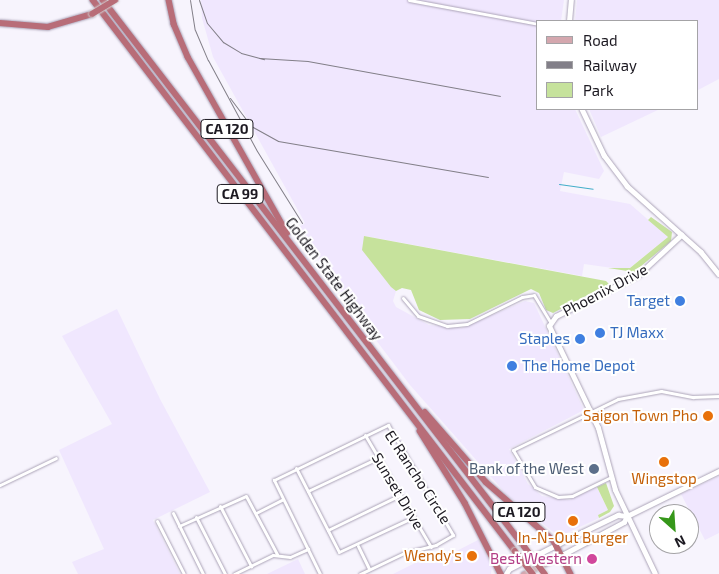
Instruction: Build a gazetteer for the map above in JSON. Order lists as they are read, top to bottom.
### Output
{
  "streets": {
    "highway": ["CA 120", "CA 99", "Golden State Highway"],
    "street": ["Phoenix Drive", "El Rancho Circle", "Sunset Drive"]
  },
  "crossings": [
    ["CA 120", "Golden State Highway"],
    ["El Rancho Circle", "Sunset Drive"]
  ],
  "places": [
    "Target",
    "TJ Maxx",
    "Staples",
    "The Home Depot",
    "Saigon Town Pho",
    "Wingstop",
    "Bank of the West",
    "In-N-Out Burger",
    "Wendy's",
    "Best Western"
  ],
  "legend": ["Road", "Railway", "Park"],
  "north": "bottom right"
}
